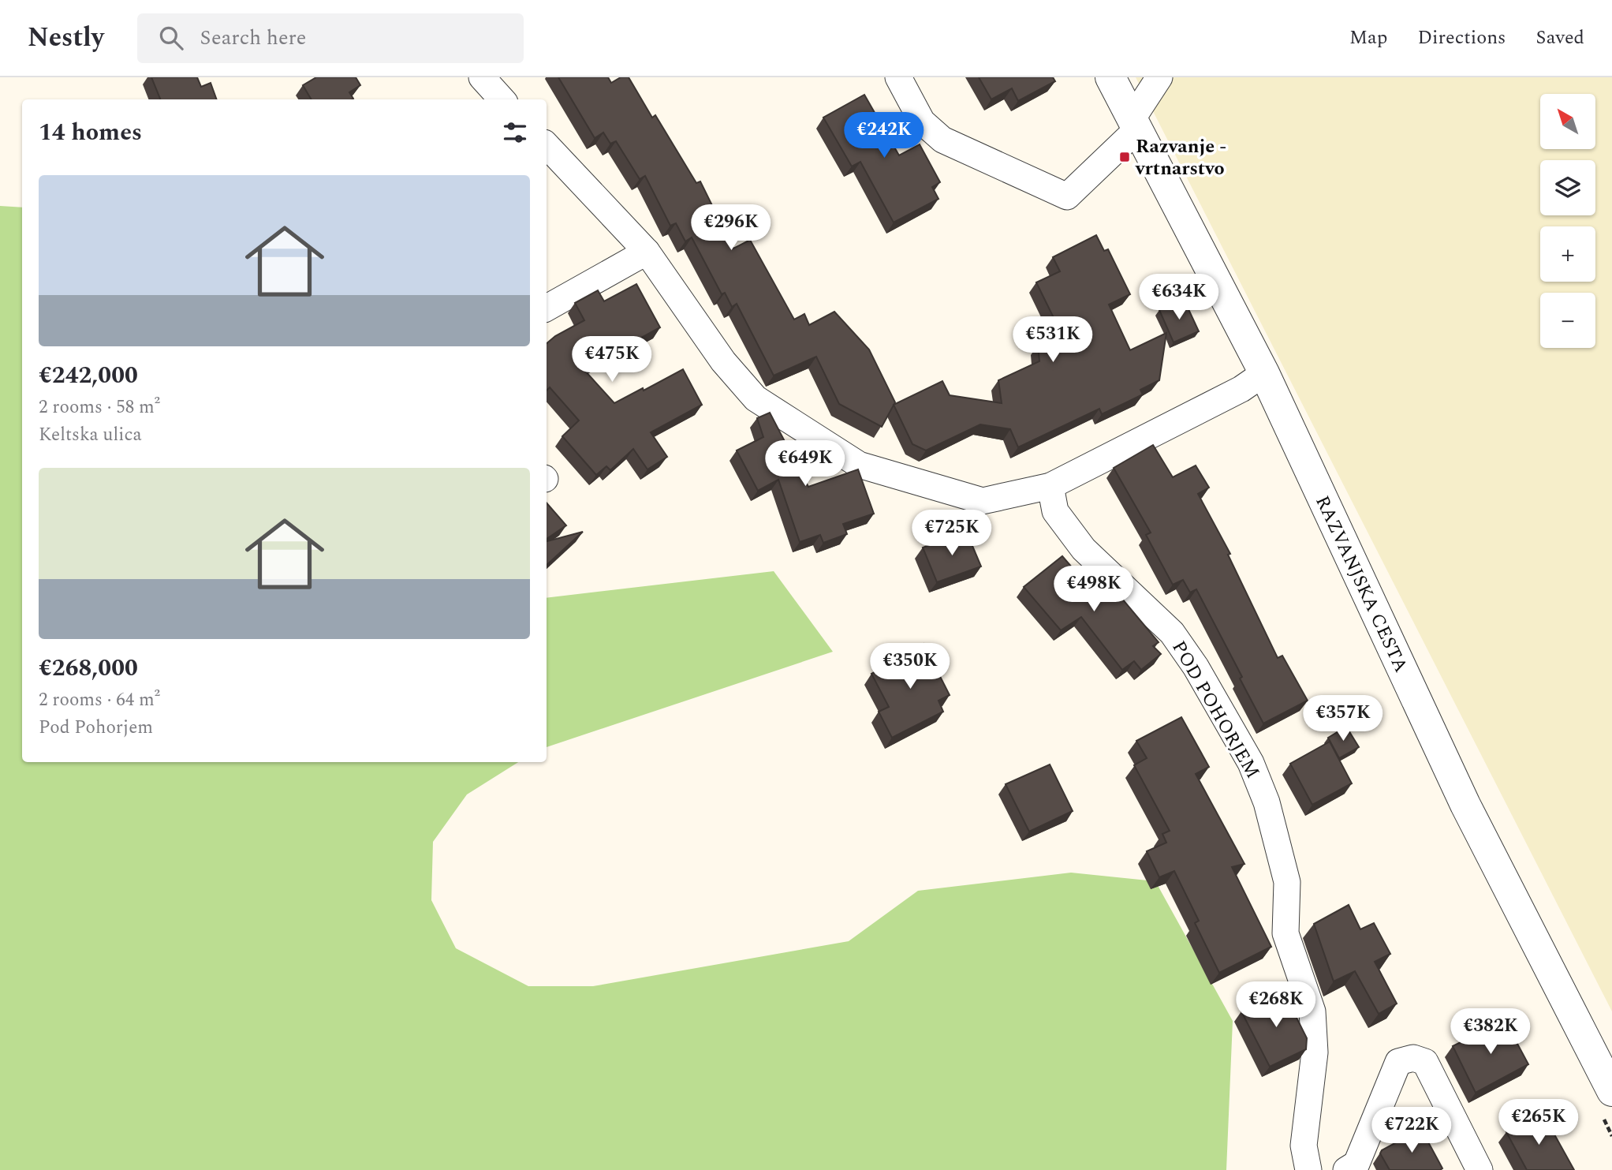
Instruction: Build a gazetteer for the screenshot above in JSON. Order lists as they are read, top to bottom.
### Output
{
  "streets": {
    "street": ["RAZVANJSKA CESTA", "POD POHORJEM"]
  },
  "places": {
    "transit": ["Razvanje - vrtnarstvo"]
  },
  "north": "top left",
  "page": {
    "header": "Nestly",
    "search": "Search here",
    "nav": ["Map", "Directions", "Saved"],
    "map_buttons": ["+", "−"],
    "heading": "14 homes",
    "price": [
      "€242K",
      "€296K",
      "€634K",
      "€531K",
      "€475K",
      "€649K",
      "€725K",
      "€498K",
      "€350K",
      "€357K",
      "€268K",
      "€382K",
      "€265K",
      "€722K"
    ],
    "list": [
      {
        "name": "€242,000",
        "note": "2 rooms · 58 m² · Keltska ulica"
      },
      {
        "name": "€268,000",
        "note": "2 rooms · 64 m² · Pod Pohorjem"
      }
    ]
  }
}
